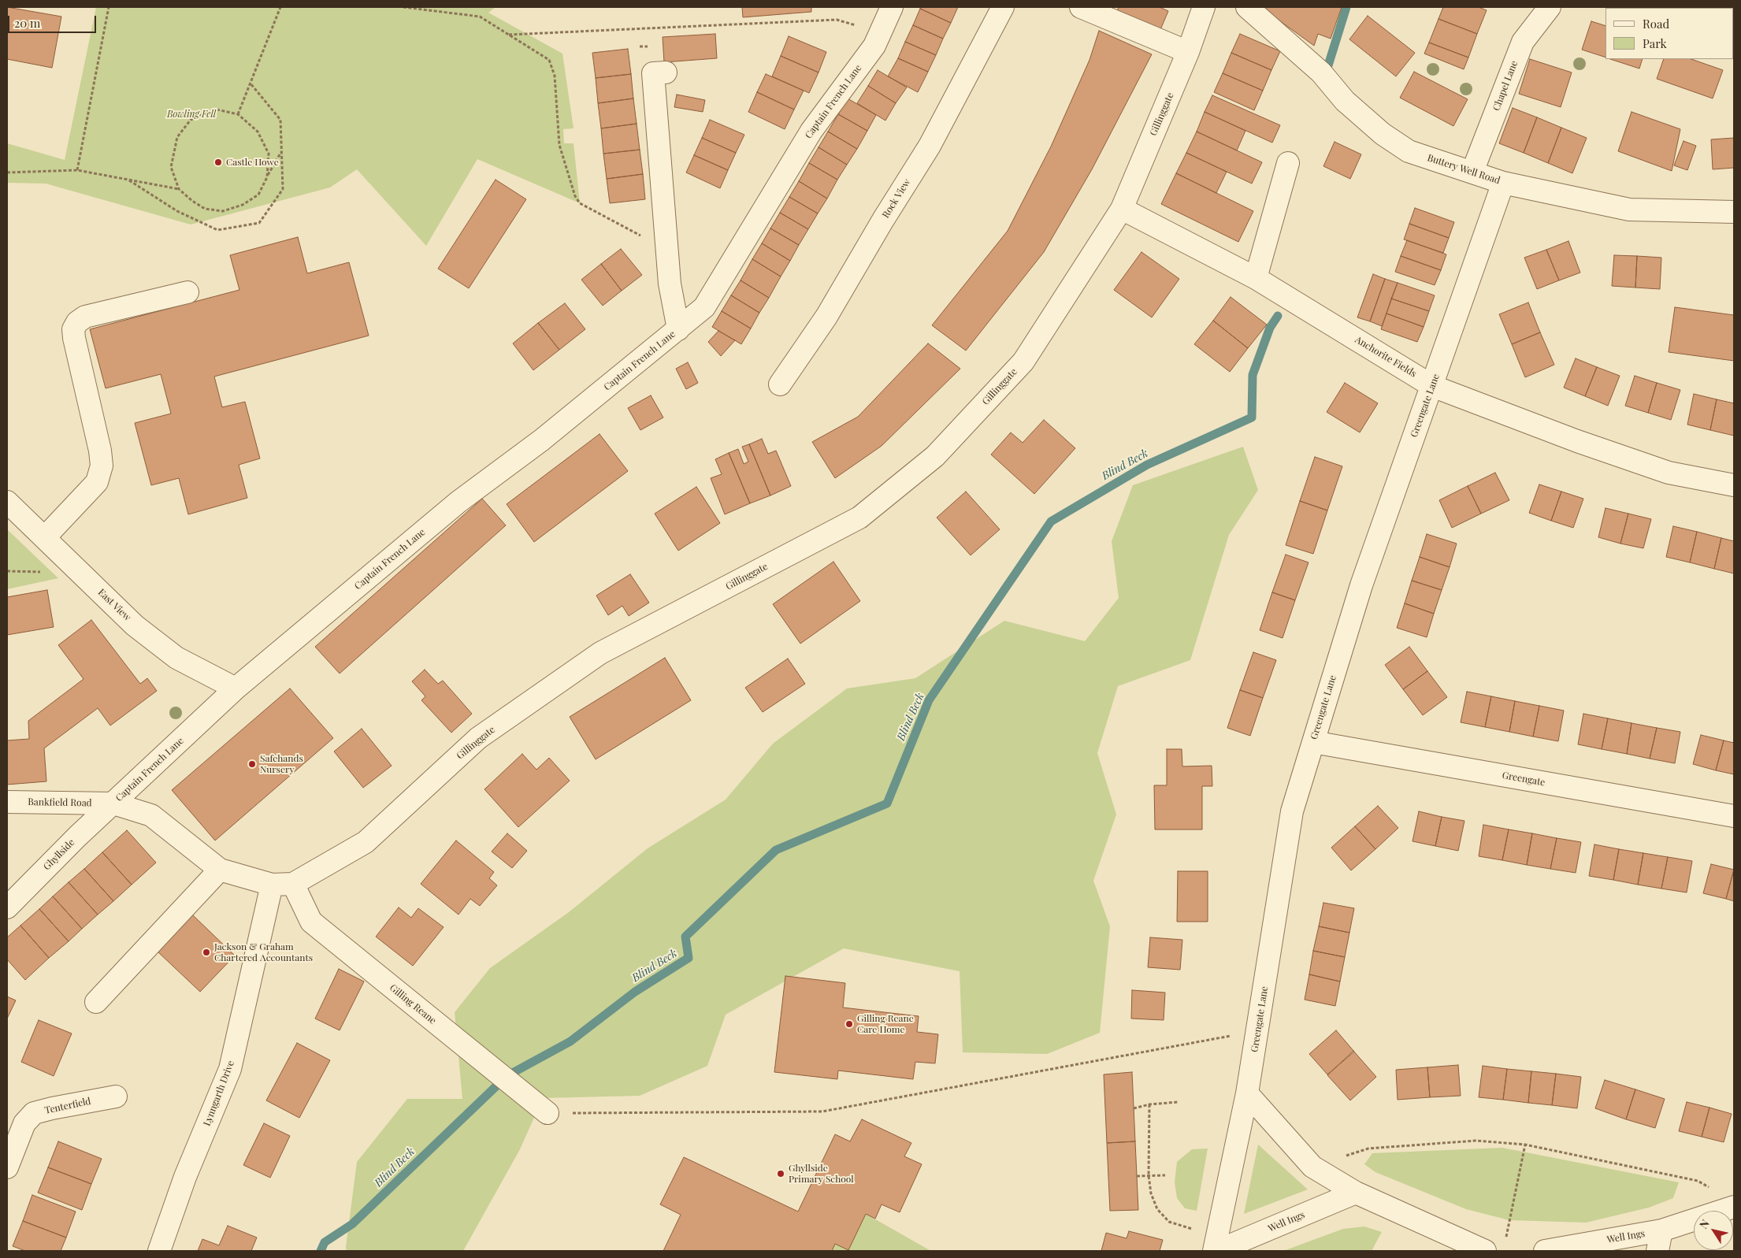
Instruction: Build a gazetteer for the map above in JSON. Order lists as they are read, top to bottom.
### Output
{
  "streets": {
    "street": [
      "Chapel Lane",
      "Captain French Lane",
      "Gillinggate",
      "Buttery Well Road",
      "Rock View",
      "Anchorite Fields",
      "Greengate Lane",
      "East View",
      "Greengate",
      "Bankfield Road",
      "Ghyllside",
      "Gilling Reane",
      "Lynngarth Drive",
      "Tenterfield",
      "Well Ings"
    ]
  },
  "crossings": [
    ["Chapel Lane", "Buttery Well Road"],
    ["Captain French Lane", "Gillinggate"],
    ["Captain French Lane", "East View"],
    ["Captain French Lane", "Bankfield Road"],
    ["Captain French Lane", "Ghyllside"],
    ["Gillinggate", "Anchorite Fields"],
    ["Gillinggate", "Bankfield Road"],
    ["Gillinggate", "Ghyllside"],
    ["Gillinggate", "Gilling Reane"],
    ["Gillinggate", "Lynngarth Drive"],
    ["Buttery Well Road", "Greengate Lane"],
    ["Anchorite Fields", "Greengate Lane"],
    ["Greengate Lane", "Greengate"],
    ["Greengate Lane", "Well Ings"],
    ["Bankfield Road", "Ghyllside"]
  ],
  "water": ["Blind Beck"],
  "parks": ["Bowling Fell"],
  "places": [
    "Castle Howe",
    "Safehands Nursery",
    "Jackson & Graham Chartered Accountants",
    "Gilling Reane Care Home",
    "Ghyllside Primary School"
  ],
  "legend": ["Road", "Park"],
  "scale_bar": "20 m",
  "north": "top left"
}
